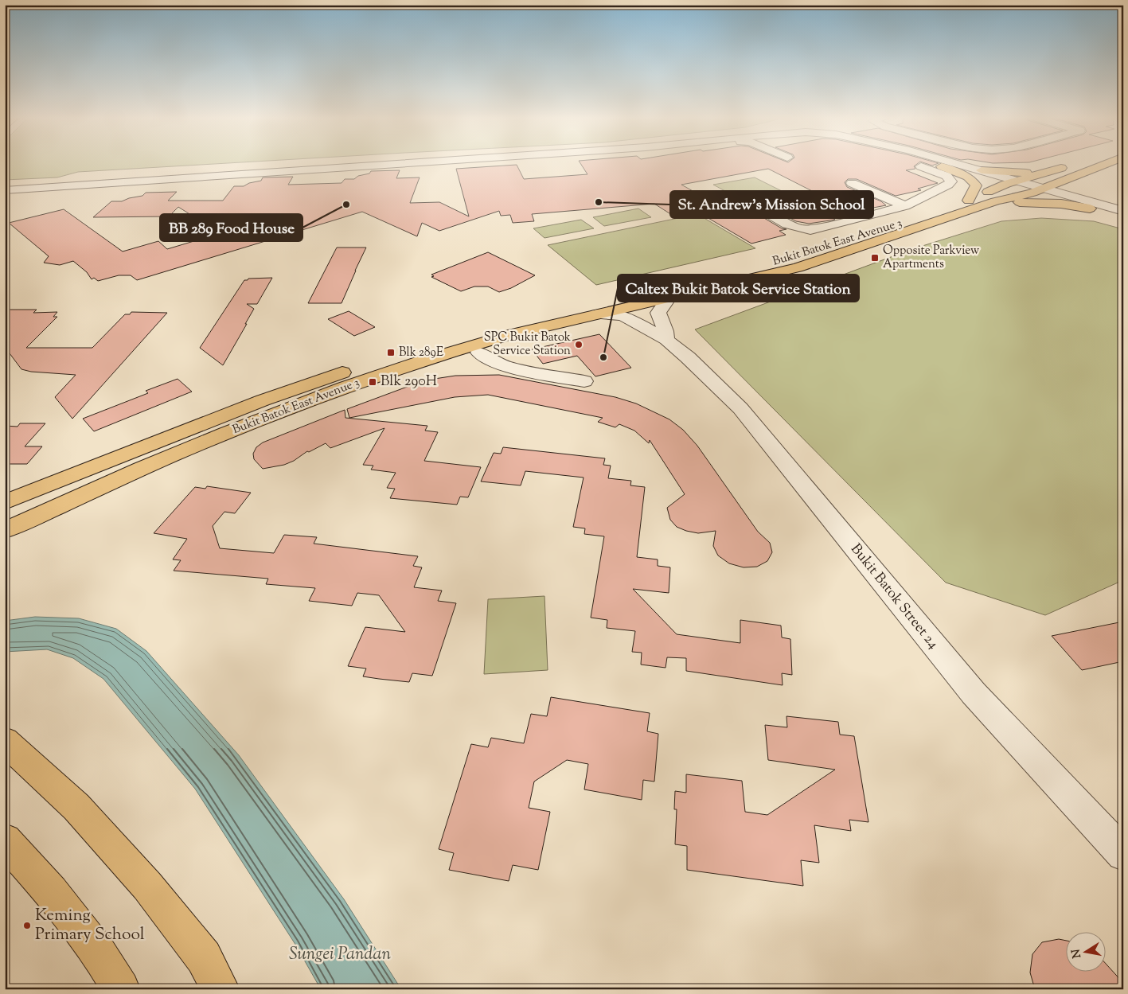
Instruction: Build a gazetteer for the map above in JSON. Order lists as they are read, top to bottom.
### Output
{
  "streets": {
    "main road": ["Bukit Batok East Avenue 3"],
    "street": ["Bukit Batok Street 24"]
  },
  "crossings": [
    ["Bukit Batok East Avenue 3", "Bukit Batok Street 24"]
  ],
  "water": ["Sungei Pandan"],
  "places": {
    "other": [
      "St. Andrew's Mission School",
      "BB 289 Food House",
      "SPC Bukit Batok Service Station",
      "Caltex Bukit Batok Service Station",
      "Keming Primary School"
    ],
    "transit": ["Opposite Parkview Apartments", "Blk 289E", "Blk 290H"]
  },
  "north": "left"
}
